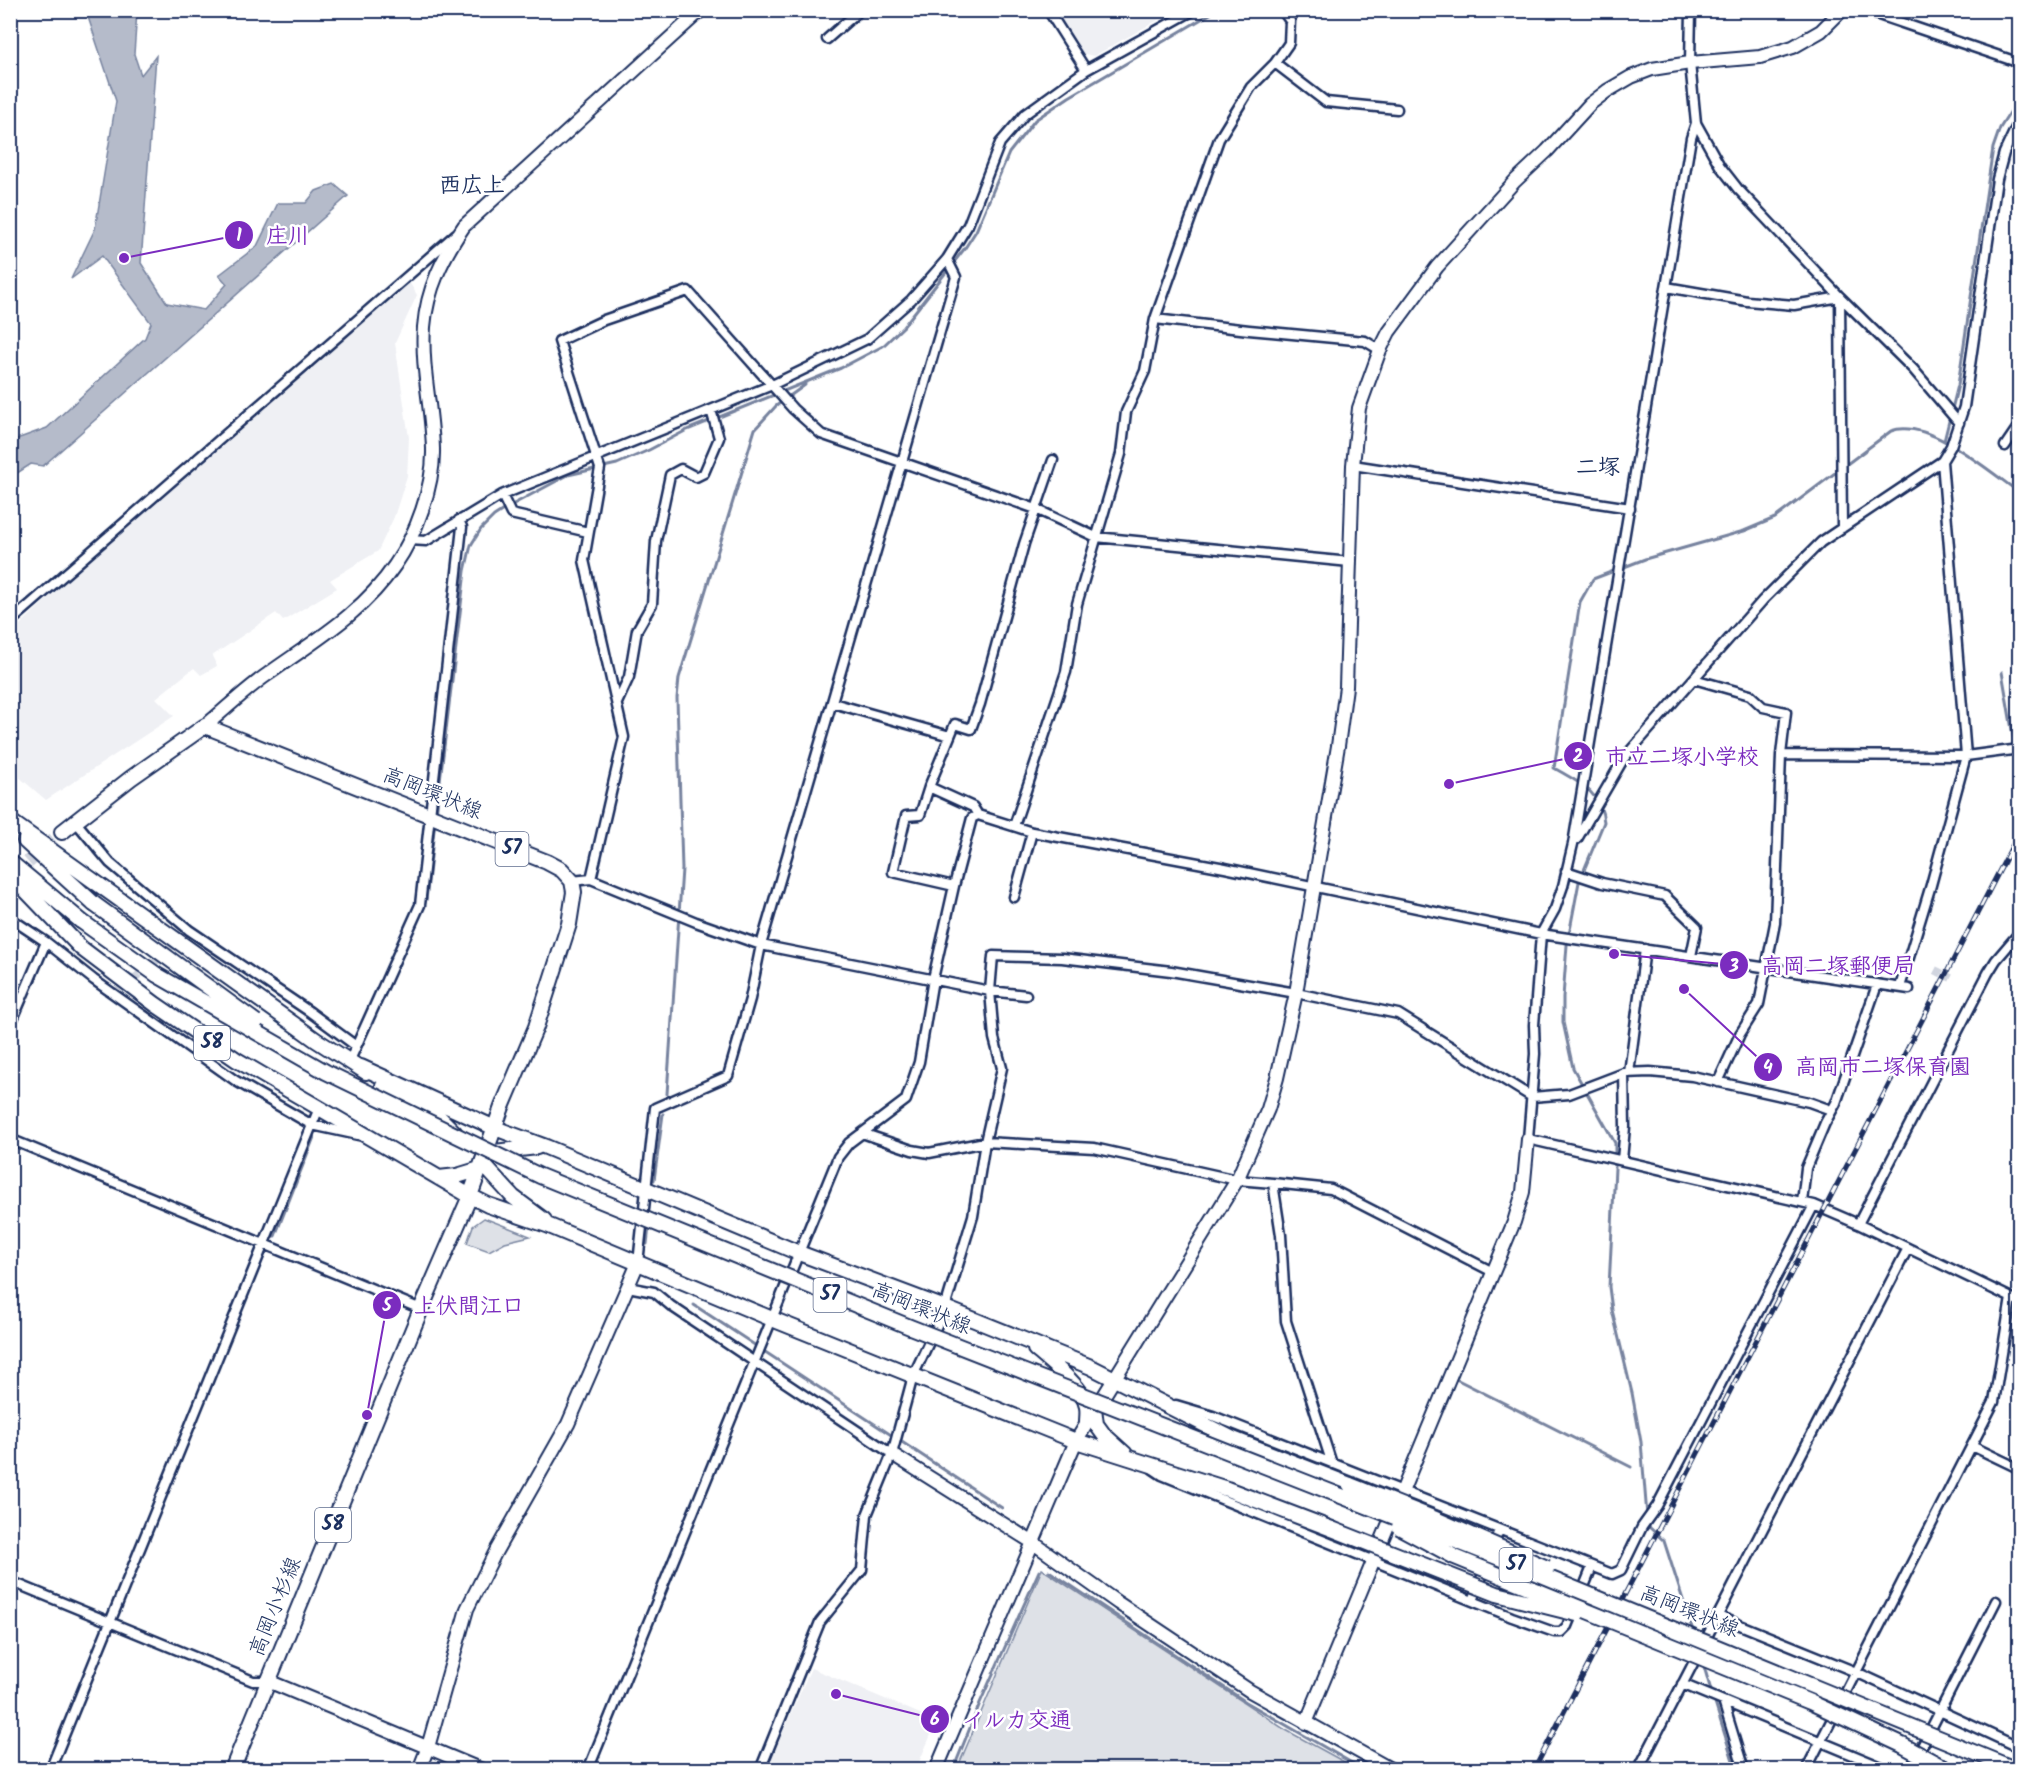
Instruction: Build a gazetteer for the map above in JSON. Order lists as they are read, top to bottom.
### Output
{
  "streets": {
    "main road": [
      "高岡環状線",
      "57",
      "58",
      "高岡小杉線"
    ]
  },
  "crossings": [
    ["高岡環状線", "57"],
    ["57", "58"],
    ["57", "高岡小杉線"],
    ["58", "高岡小杉線"]
  ],
  "districts": ["西広上", "二塚"],
  "places": [
    "庄川",
    "市立二塚小学校",
    "高岡二塚郵便局",
    "高岡市二塚保育園",
    "上伏間江口",
    "イルカ交通"
  ]
}
